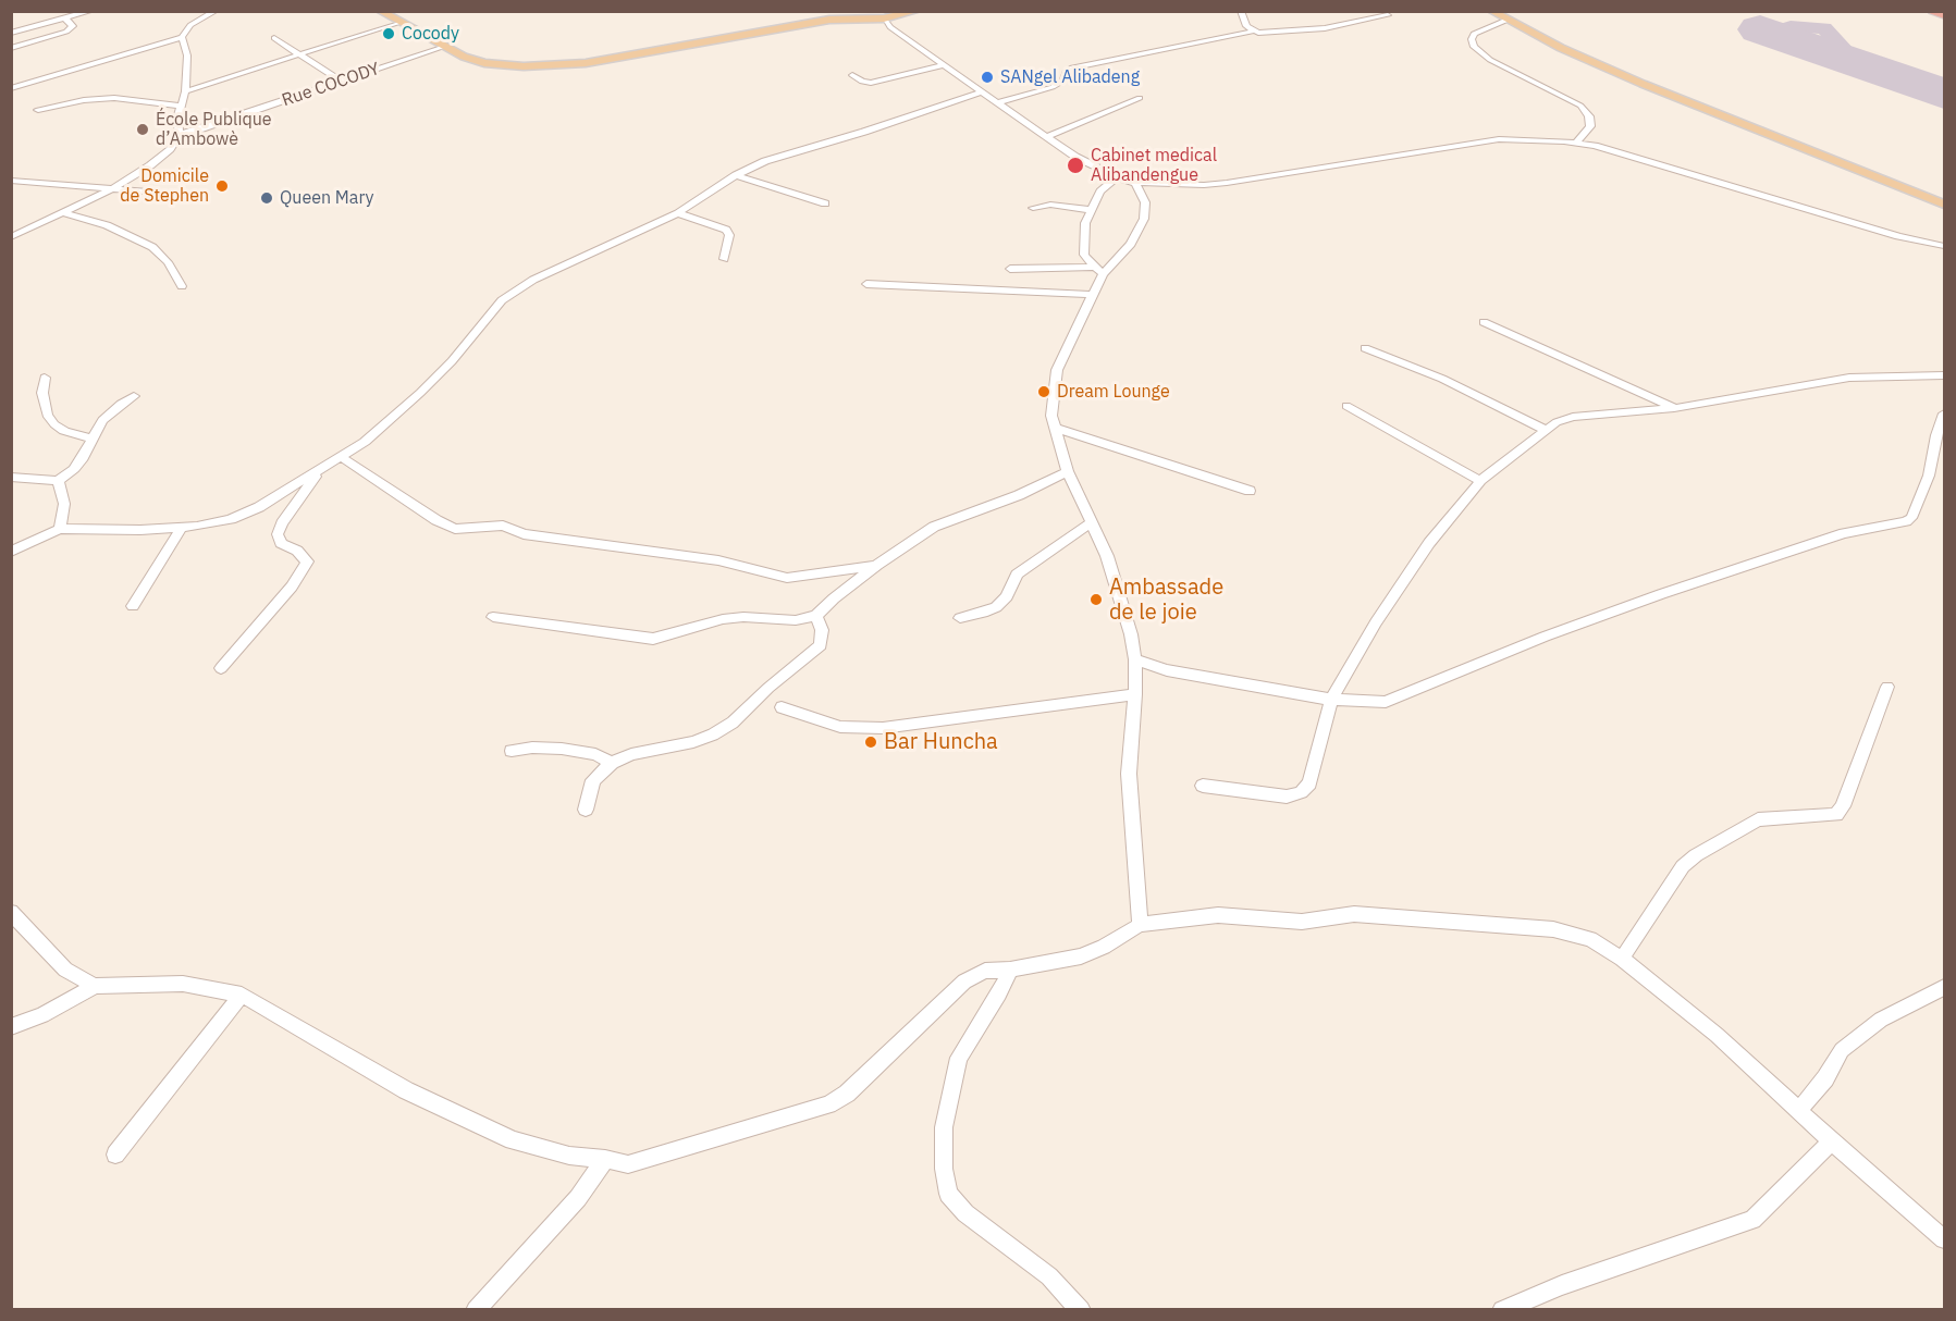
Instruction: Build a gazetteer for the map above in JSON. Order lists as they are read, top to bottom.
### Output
{
  "streets": {
    "street": ["Rue COCODY"]
  },
  "places": [
    "Cocody",
    "SANgel Alibadeng",
    "École Publique d’Ambowè",
    "Cabinet medical Alibandengue",
    "Domicile de Stephen",
    "Queen Mary",
    "Dream Lounge",
    "Ambassade de le joie",
    "Bar Huncha"
  ]
}
